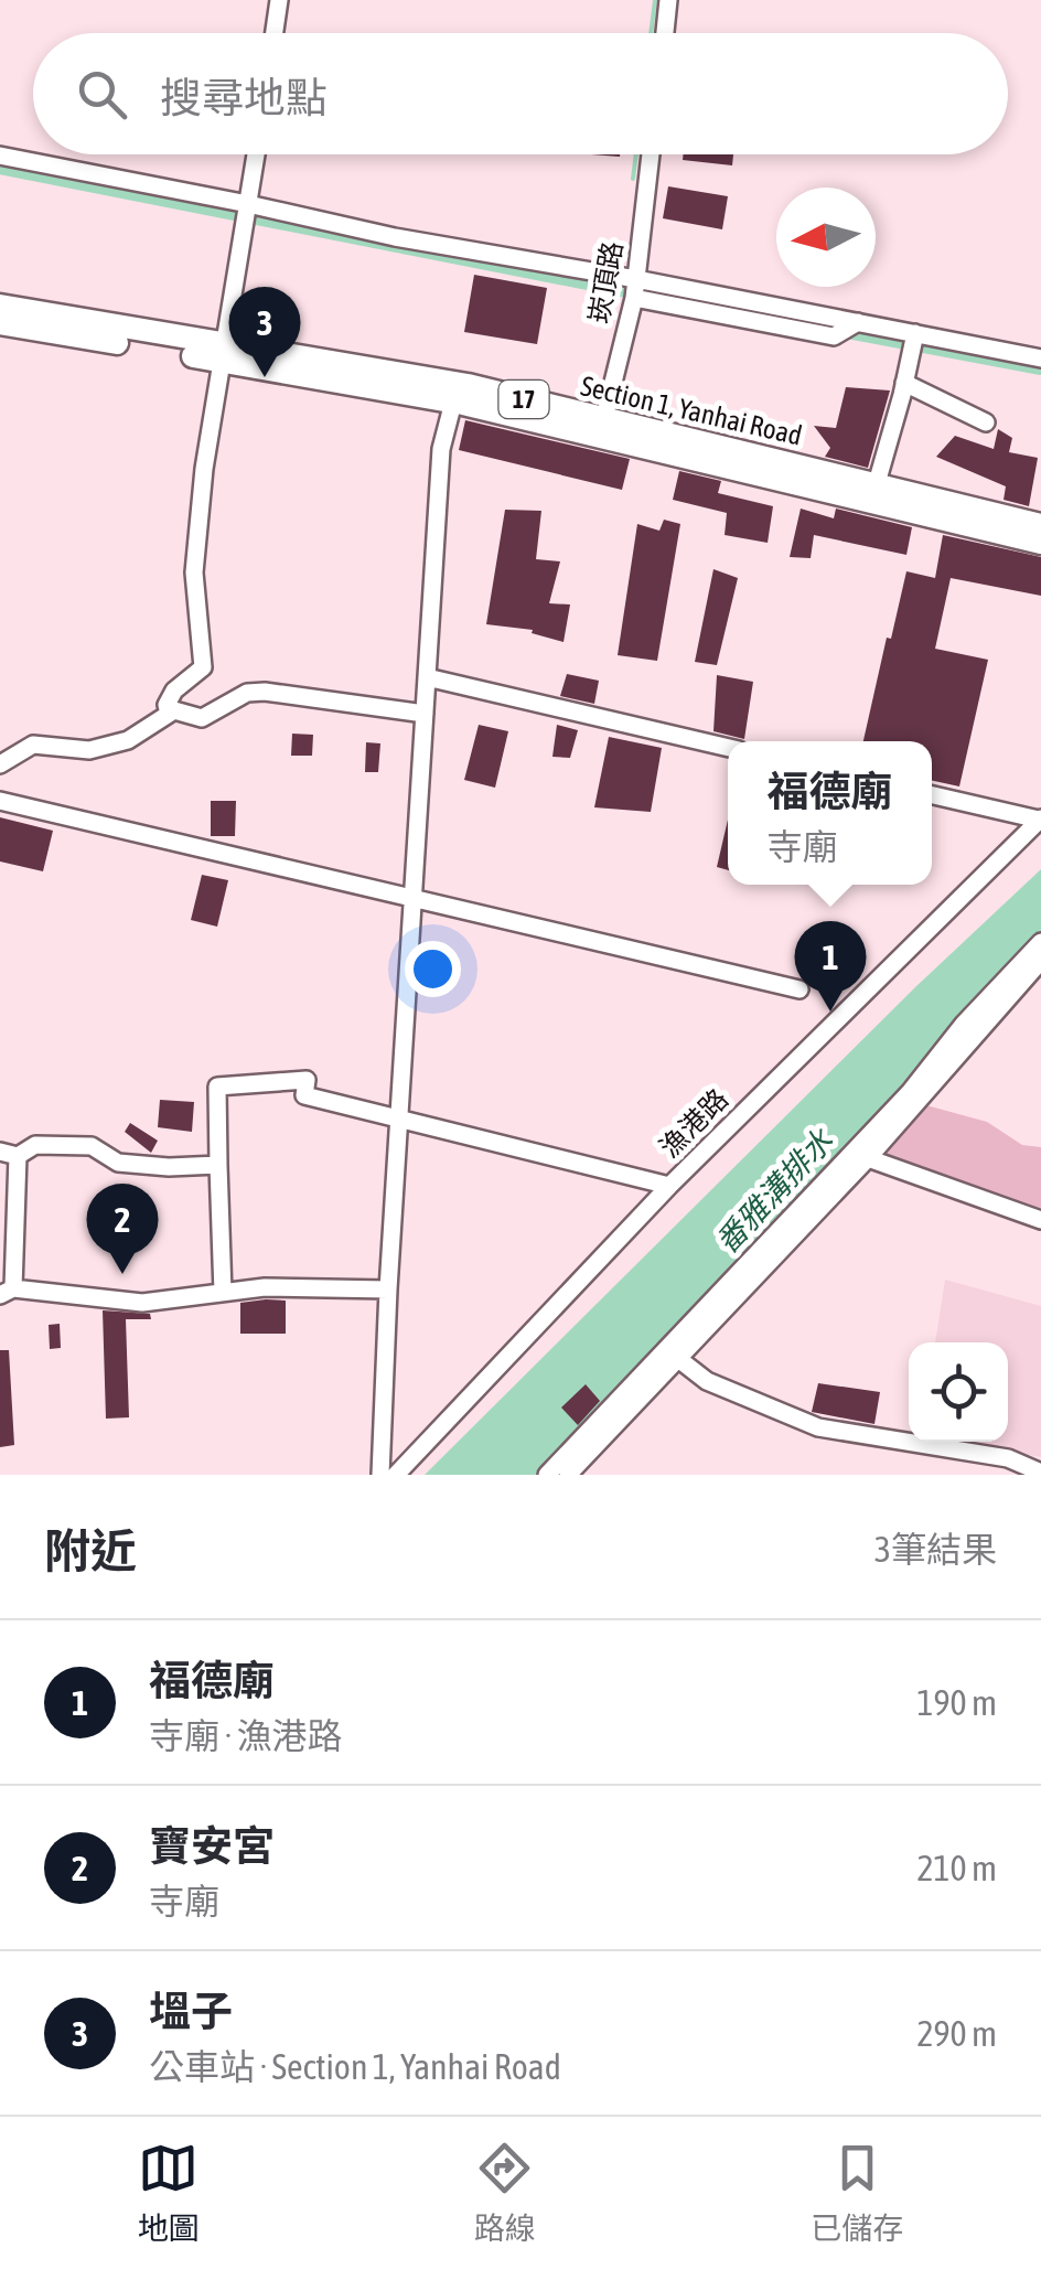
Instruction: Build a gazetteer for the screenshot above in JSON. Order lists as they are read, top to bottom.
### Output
{
  "streets": {
    "main road": ["17", "Section 1, Yanhai Road"],
    "street": ["崁頂路", "漁港路"]
  },
  "crossings": [
    ["崁頂路", "Section 1, Yanhai Road"]
  ],
  "water": ["番雅溝排水"],
  "north": "left",
  "page": {
    "search": "搜尋地點",
    "pins": ["3", "1", "2"],
    "popup": ["福德廟", "寺廟"],
    "heading": ["附近", "3筆結果"],
    "list": [
      {
        "mark": "1",
        "name": "福德廟",
        "note": "寺廟 · 漁港路",
        "value": "190 m"
      },
      {
        "mark": "2",
        "name": "寶安宮",
        "note": "寺廟",
        "value": "210 m"
      },
      {
        "mark": "3",
        "name": "塭子",
        "note": "公車站 · Section 1, Yanhai Road",
        "value": "290 m"
      }
    ],
    "nav": ["地圖", "路線", "已儲存"]
  }
}
